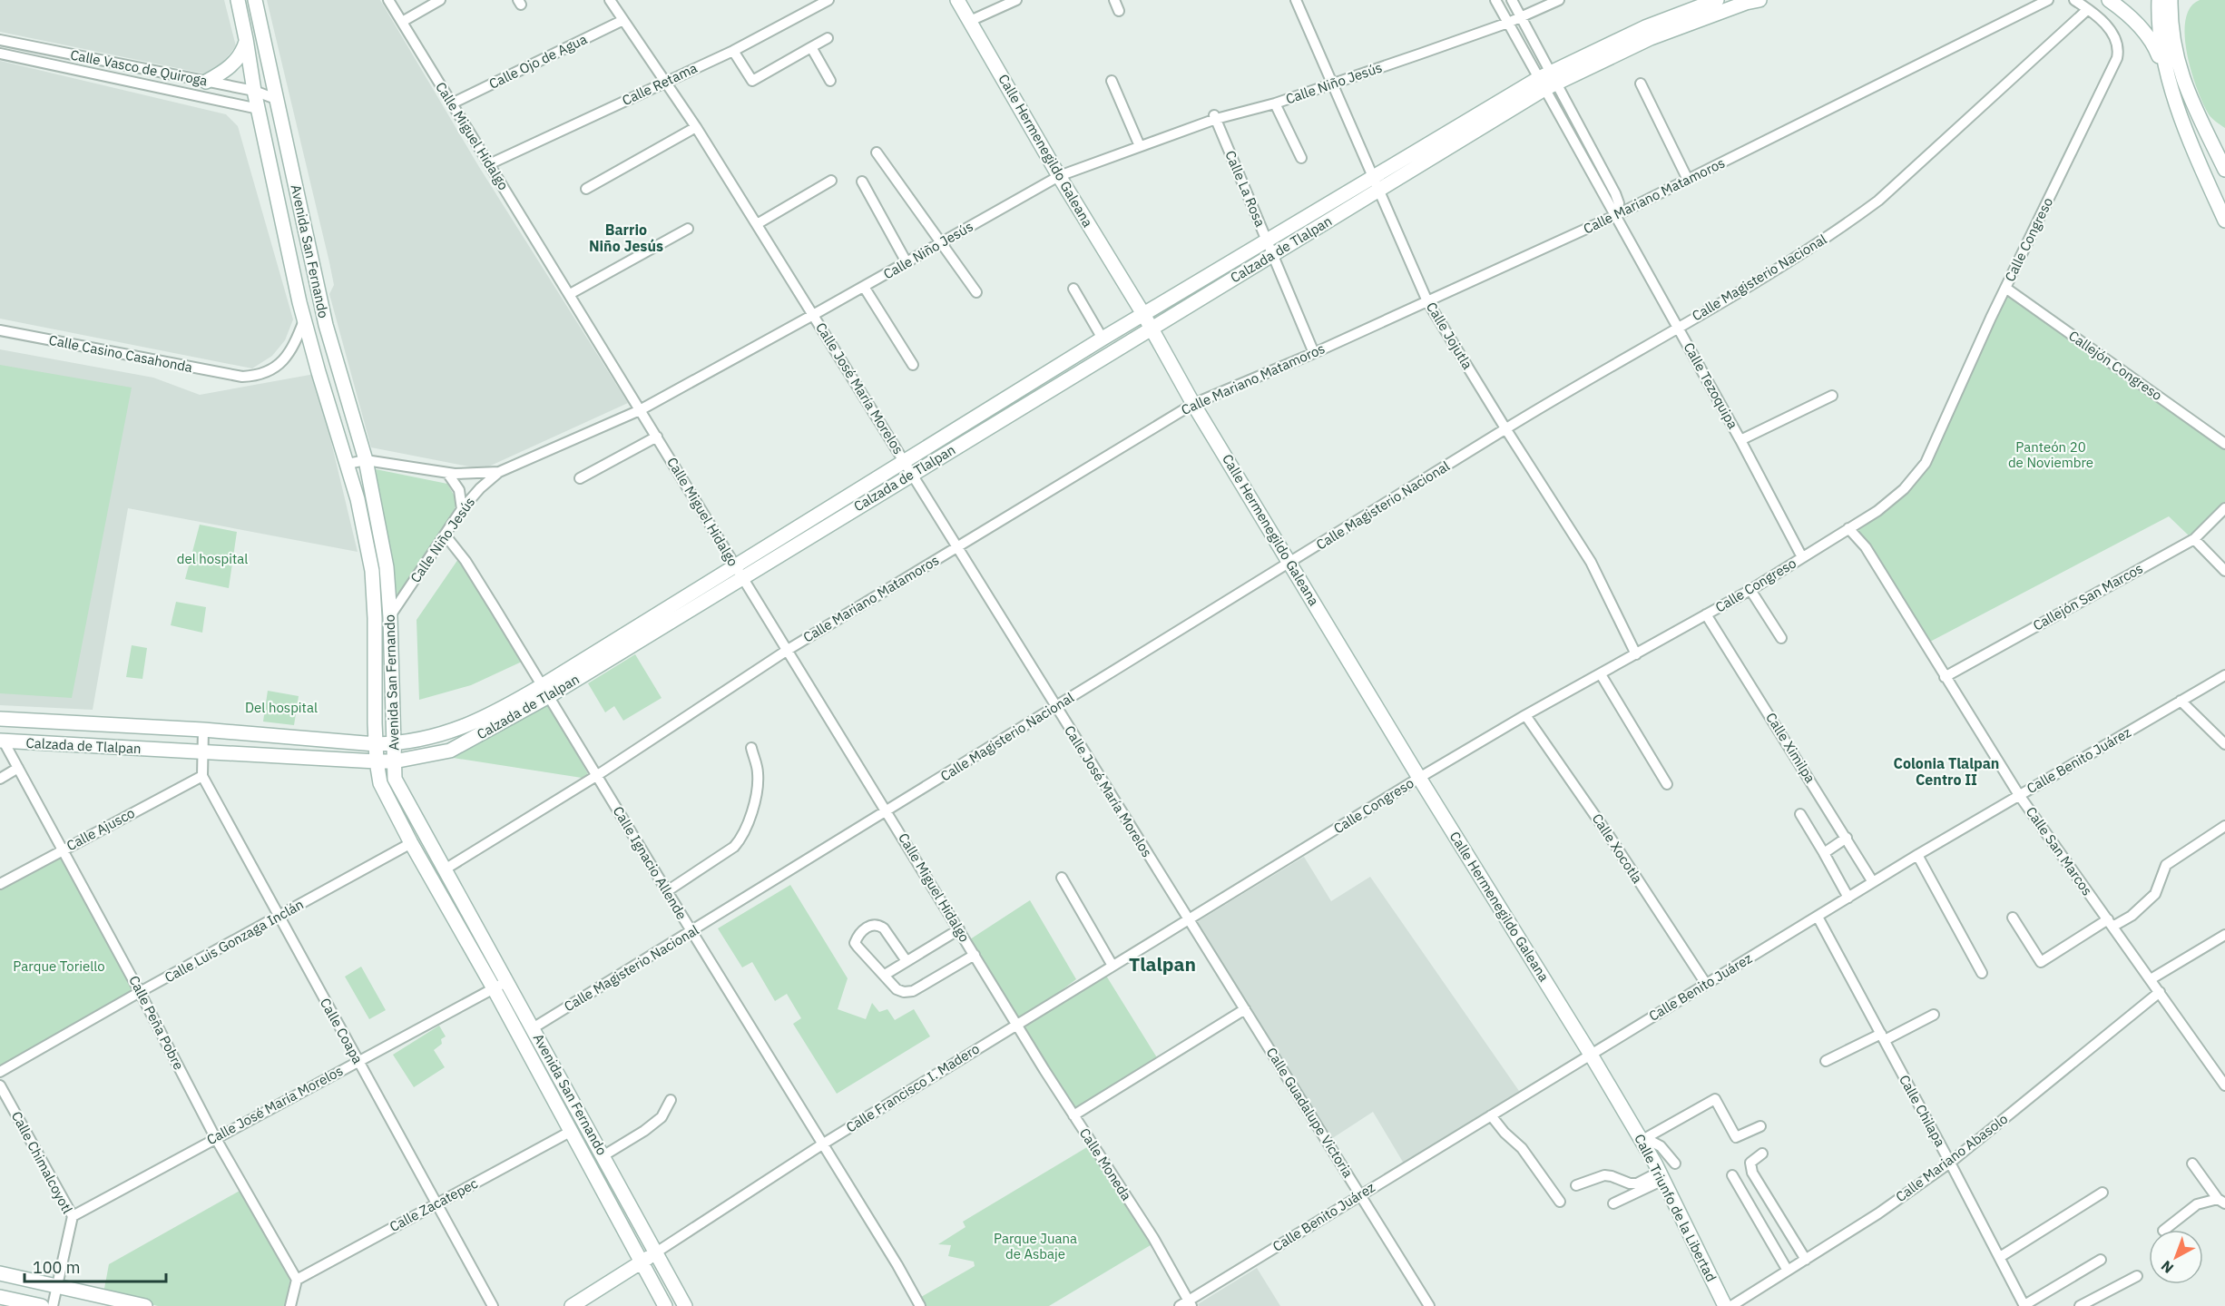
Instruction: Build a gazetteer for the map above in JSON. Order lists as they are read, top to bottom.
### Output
{
  "streets": {
    "main road": [
      "Calle Hermenegildo Galeana",
      "Calzada de Tlalpan",
      "Avenida San Fernando",
      "Calle Francisco I. Madero",
      "Calle Triunfo de la Libertad"
    ],
    "street": [
      "Calle Ojo de Agua",
      "Calle Vasco de Quiroga",
      "Calle Niño Jesús",
      "Calle Retama",
      "Calle Miguel Hidalgo",
      "Calle La Rosa",
      "Calle Mariano Matamoros",
      "Calle Congreso",
      "Calle Magisterio Nacional",
      "Calle Jojutla",
      "Calle Casino Casahonda",
      "Callejón Congreso",
      "Calle Tezoquipa",
      "Calle José María Morelos",
      "Callejón San Marcos",
      "Calle Ximilpa",
      "Calle Benito Juárez",
      "Calle Ajusco",
      "Calle Xocotla",
      "Calle San Marcos",
      "Calle Ignacio Allende",
      "Calle Luis Gonzaga Inclán",
      "Calle Peña Pobre",
      "Calle Coapa",
      "Calle Chilapa",
      "Calle Guadalupe Victoria",
      "Calle Mariano Abasolo",
      "Calle Chimalcoyotl",
      "Calle Moneda",
      "Calle Zacatepec"
    ]
  },
  "crossings": [
    ["Calle Ojo de Agua", "Calle Miguel Hidalgo"],
    ["Calle Ojo de Agua", "Calle José María Morelos"],
    ["Calle Vasco de Quiroga", "Avenida San Fernando"],
    ["Calle Niño Jesús", "Calle Miguel Hidalgo"],
    ["Calle Niño Jesús", "Calle Hermenegildo Galeana"],
    ["Calle Niño Jesús", "Calle La Rosa"],
    ["Calle Niño Jesús", "Avenida San Fernando"],
    ["Calle Niño Jesús", "Calle Jojutla"],
    ["Calle Niño Jesús", "Calle Tezoquipa"],
    ["Calle Niño Jesús", "Calle José María Morelos"],
    ["Calle Niño Jesús", "Calle Ignacio Allende"],
    ["Calle Retama", "Calle Miguel Hidalgo"],
    ["Calle Retama", "Calle José María Morelos"],
    ["Calle Miguel Hidalgo", "Calle Mariano Matamoros"],
    ["Calle Miguel Hidalgo", "Calzada de Tlalpan"],
    ["Calle Miguel Hidalgo", "Calle Magisterio Nacional"],
    ["Calle Miguel Hidalgo", "Calle Francisco I. Madero"],
    ["Calle Miguel Hidalgo", "Calle Moneda"],
    ["Calle Hermenegildo Galeana", "Calle Mariano Matamoros"],
    ["Calle Hermenegildo Galeana", "Calle Congreso"],
    ["Calle Hermenegildo Galeana", "Calzada de Tlalpan"],
    ["Calle Hermenegildo Galeana", "Calle Magisterio Nacional"],
    ["Calle Hermenegildo Galeana", "Calle Benito Juárez"],
    ["Calle Hermenegildo Galeana", "Calle Triunfo de la Libertad"],
    ["Calle La Rosa", "Calle Mariano Matamoros"],
    ["Calle La Rosa", "Calzada de Tlalpan"],
    ["Calle Mariano Matamoros", "Avenida San Fernando"],
    ["Calle Mariano Matamoros", "Calle Jojutla"],
    ["Calle Mariano Matamoros", "Calle Tezoquipa"],
    ["Calle Mariano Matamoros", "Calle José María Morelos"],
    ["Calle Mariano Matamoros", "Calle Ignacio Allende"],
    ["Calle Congreso", "Calle Magisterio Nacional"],
    ["Calle Congreso", "Calle Jojutla"],
    ["Calle Congreso", "Callejón Congreso"],
    ["Calle Congreso", "Calle Tezoquipa"],
    ["Calle Congreso", "Calle José María Morelos"],
    ["Calle Congreso", "Calle Ximilpa"],
    ["Calle Congreso", "Calle Xocotla"],
    ["Calle Congreso", "Calle San Marcos"],
    ["Calle Congreso", "Calle Francisco I. Madero"],
    ["Calle Congreso", "Calle Guadalupe Victoria"],
    ["Calzada de Tlalpan", "Avenida San Fernando"],
    ["Calzada de Tlalpan", "Calle Jojutla"],
    ["Calzada de Tlalpan", "Calle Tezoquipa"],
    ["Calzada de Tlalpan", "Calle José María Morelos"],
    ["Calzada de Tlalpan", "Calle Ignacio Allende"],
    ["Calzada de Tlalpan", "Calle Peña Pobre"],
    ["Calzada de Tlalpan", "Calle Coapa"],
    ["Avenida San Fernando", "Calle Magisterio Nacional"],
    ["Avenida San Fernando", "Calle Casino Casahonda"],
    ["Avenida San Fernando", "Calle José María Morelos"],
    ["Avenida San Fernando", "Calle Luis Gonzaga Inclán"],
    ["Avenida San Fernando", "Calle Francisco I. Madero"],
    ["Avenida San Fernando", "Calle Zacatepec"],
    ["Calle Magisterio Nacional", "Calle Jojutla"],
    ["Calle Magisterio Nacional", "Calle Tezoquipa"],
    ["Calle Magisterio Nacional", "Calle José María Morelos"],
    ["Calle Magisterio Nacional", "Calle Ignacio Allende"],
    ["Calle José María Morelos", "Calle Peña Pobre"],
    ["Calle José María Morelos", "Calle Coapa"],
    ["Calle José María Morelos", "Calle Francisco I. Madero"],
    ["Calle José María Morelos", "Calle Guadalupe Victoria"],
    ["Calle José María Morelos", "Calle Chimalcoyotl"],
    ["Callejón San Marcos", "Calle San Marcos"],
    ["Calle Ximilpa", "Calle Benito Juárez"],
    ["Calle Benito Juárez", "Calle Xocotla"],
    ["Calle Benito Juárez", "Calle San Marcos"],
    ["Calle Benito Juárez", "Calle Chilapa"],
    ["Calle Benito Juárez", "Calle Guadalupe Victoria"],
    ["Calle Benito Juárez", "Calle Moneda"],
    ["Calle Benito Juárez", "Calle Triunfo de la Libertad"],
    ["Calle Ajusco", "Calle Peña Pobre"],
    ["Calle Ajusco", "Calle Coapa"],
    ["Calle San Marcos", "Calle Mariano Abasolo"],
    ["Calle Ignacio Allende", "Calle Francisco I. Madero"],
    ["Calle Luis Gonzaga Inclán", "Calle Peña Pobre"],
    ["Calle Luis Gonzaga Inclán", "Calle Coapa"],
    ["Calle Peña Pobre", "Calle Zacatepec"],
    ["Calle Coapa", "Calle Zacatepec"],
    ["Calle Francisco I. Madero", "Calle Guadalupe Victoria"],
    ["Calle Francisco I. Madero", "Calle Moneda"],
    ["Calle Chilapa", "Calle Mariano Abasolo"]
  ],
  "districts": ["Barrio Niño Jesús", "Colonia Tlalpan Centro II", "Tlalpan"],
  "parks": [
    "Panteón 20 de Noviembre",
    "del hospital",
    "Del hospital",
    "Parque Toriello",
    "Parque Juana de Asbaje"
  ],
  "scale_bar": "100 m",
  "north": "bottom left"
}
